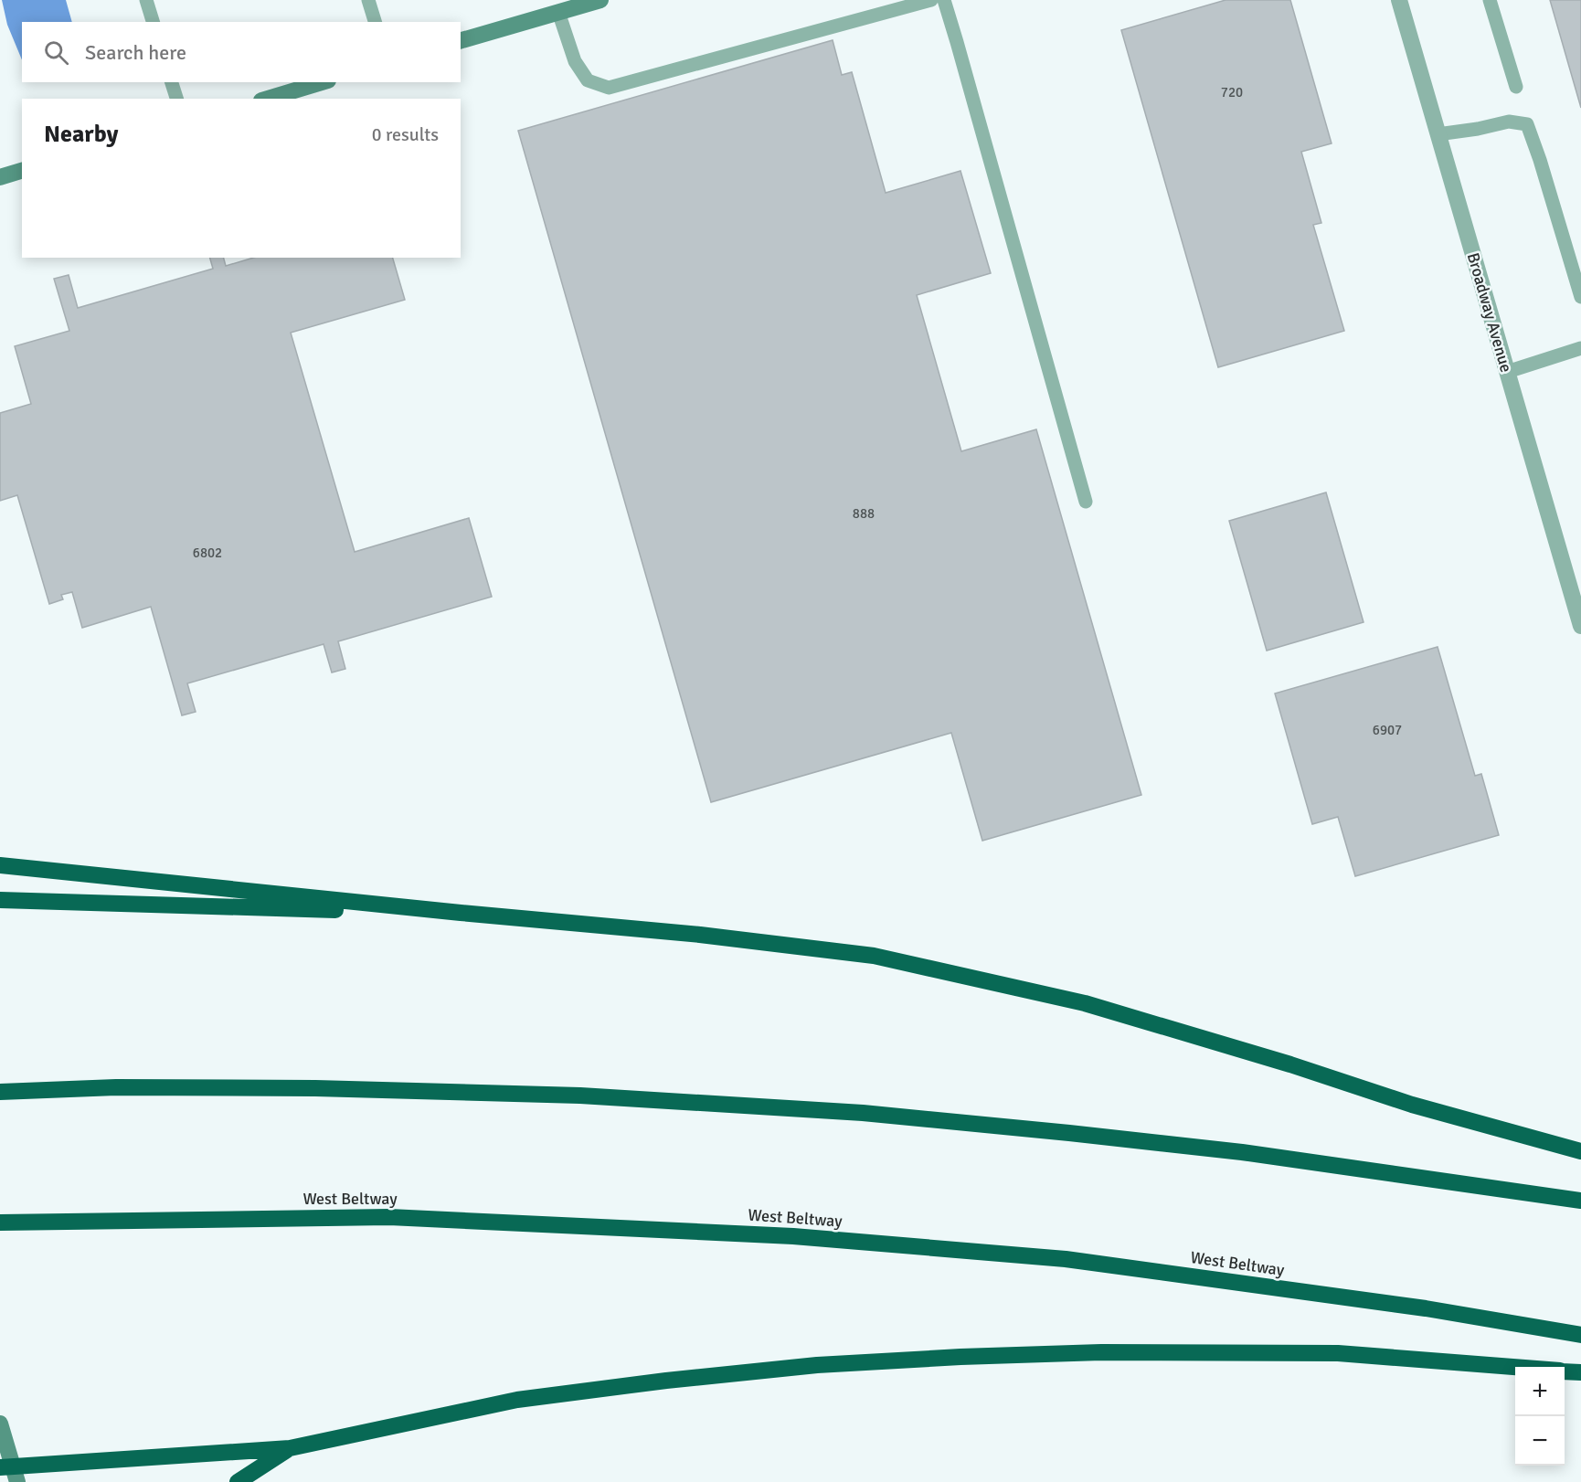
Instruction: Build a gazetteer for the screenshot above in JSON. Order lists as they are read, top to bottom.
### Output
{
  "streets": {
    "highway": ["West Beltway"],
    "street": ["Broadway Avenue"]
  },
  "house_numbers": [
    "720",
    "888",
    "6802",
    "6907"
  ],
  "page": {
    "search": "Search here",
    "heading": ["Nearby", "0 results"],
    "map_buttons": ["+", "−"]
  }
}
